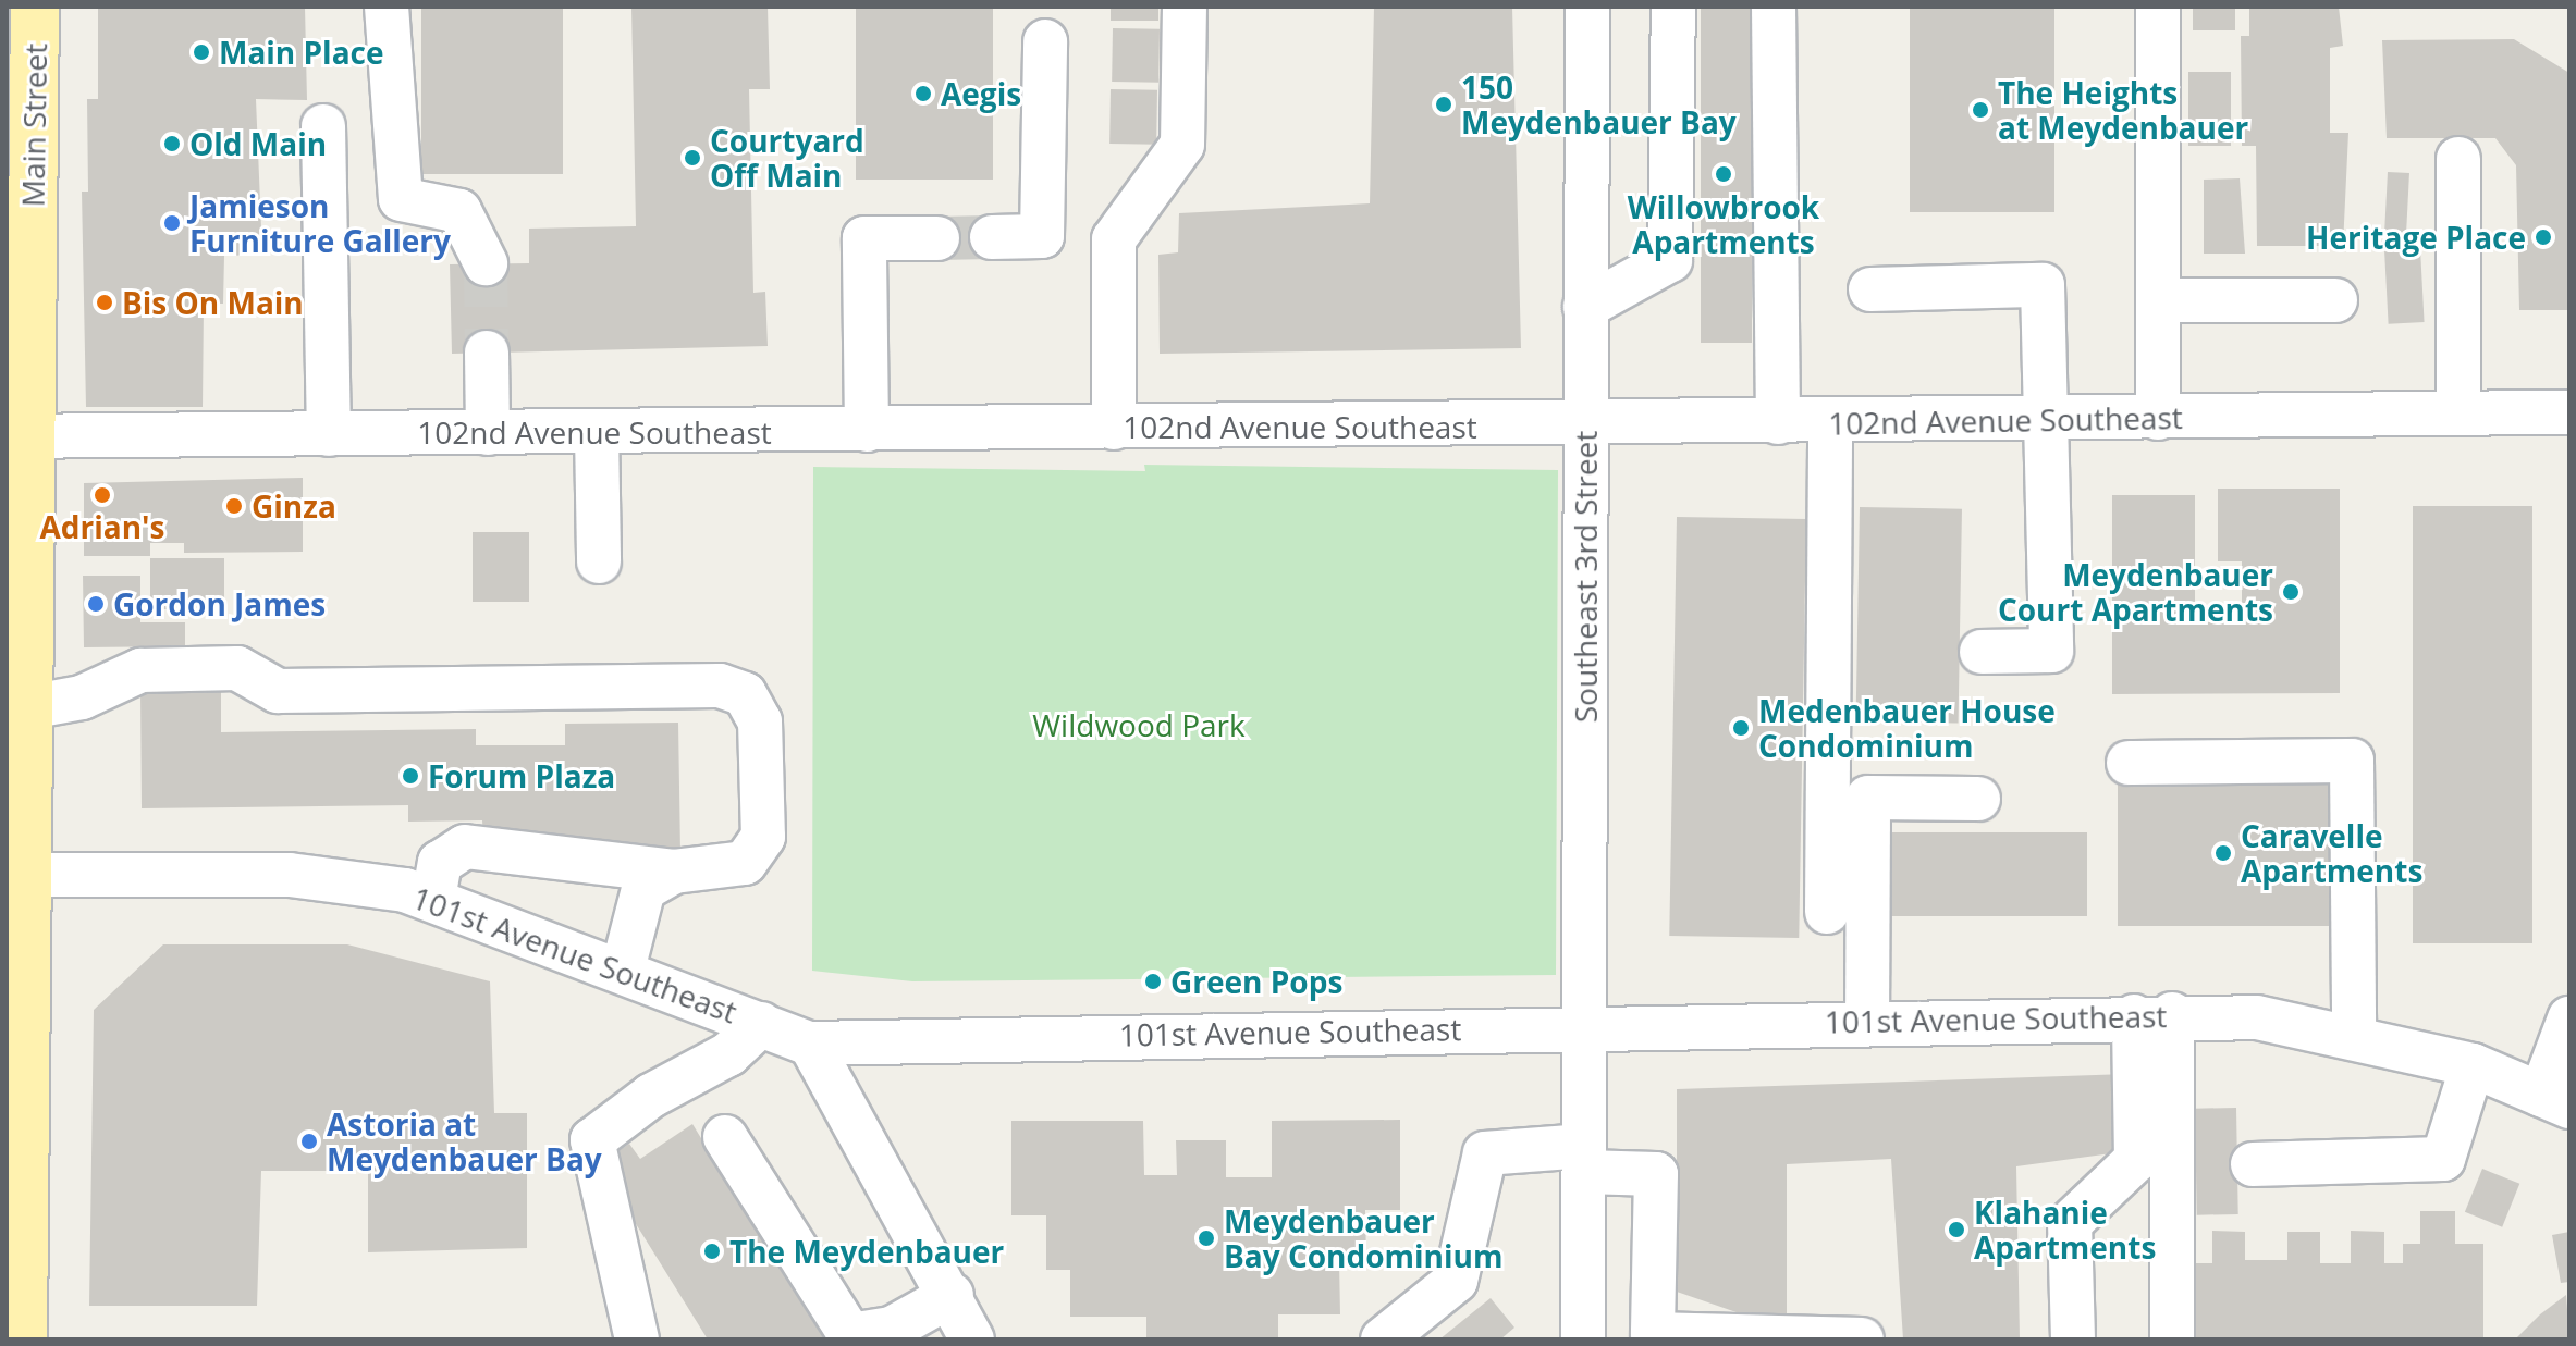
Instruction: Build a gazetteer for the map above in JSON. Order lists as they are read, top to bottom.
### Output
{
  "streets": {
    "main road": ["Main Street"],
    "street": ["102nd Avenue Southeast", "Southeast 3rd Street", "101st Avenue Southeast"]
  },
  "crossings": [
    ["Main Street", "102nd Avenue Southeast"],
    ["Main Street", "101st Avenue Southeast"],
    ["102nd Avenue Southeast", "Southeast 3rd Street"],
    ["Southeast 3rd Street", "101st Avenue Southeast"]
  ],
  "parks": ["Wildwood Park"],
  "places": [
    "Main Place",
    "Aegis",
    "150 Meydenbauer Bay",
    "The Heights at Meydenbauer",
    "Old Main",
    "Courtyard Off Main",
    "Willowbrook Apartments",
    "Jamieson Furniture Gallery",
    "Heritage Place",
    "Bis On Main",
    "Adrian's",
    "Ginza",
    "Meydenbauer Court Apartments",
    "Gordon James",
    "Medenbauer House Condominium",
    "Forum Plaza",
    "Caravelle Apartments",
    "Green Pops",
    "Astoria at Meydenbauer Bay",
    "Klahanie Apartments",
    "Meydenbauer Bay Condominium",
    "The Meydenbauer"
  ]
}
